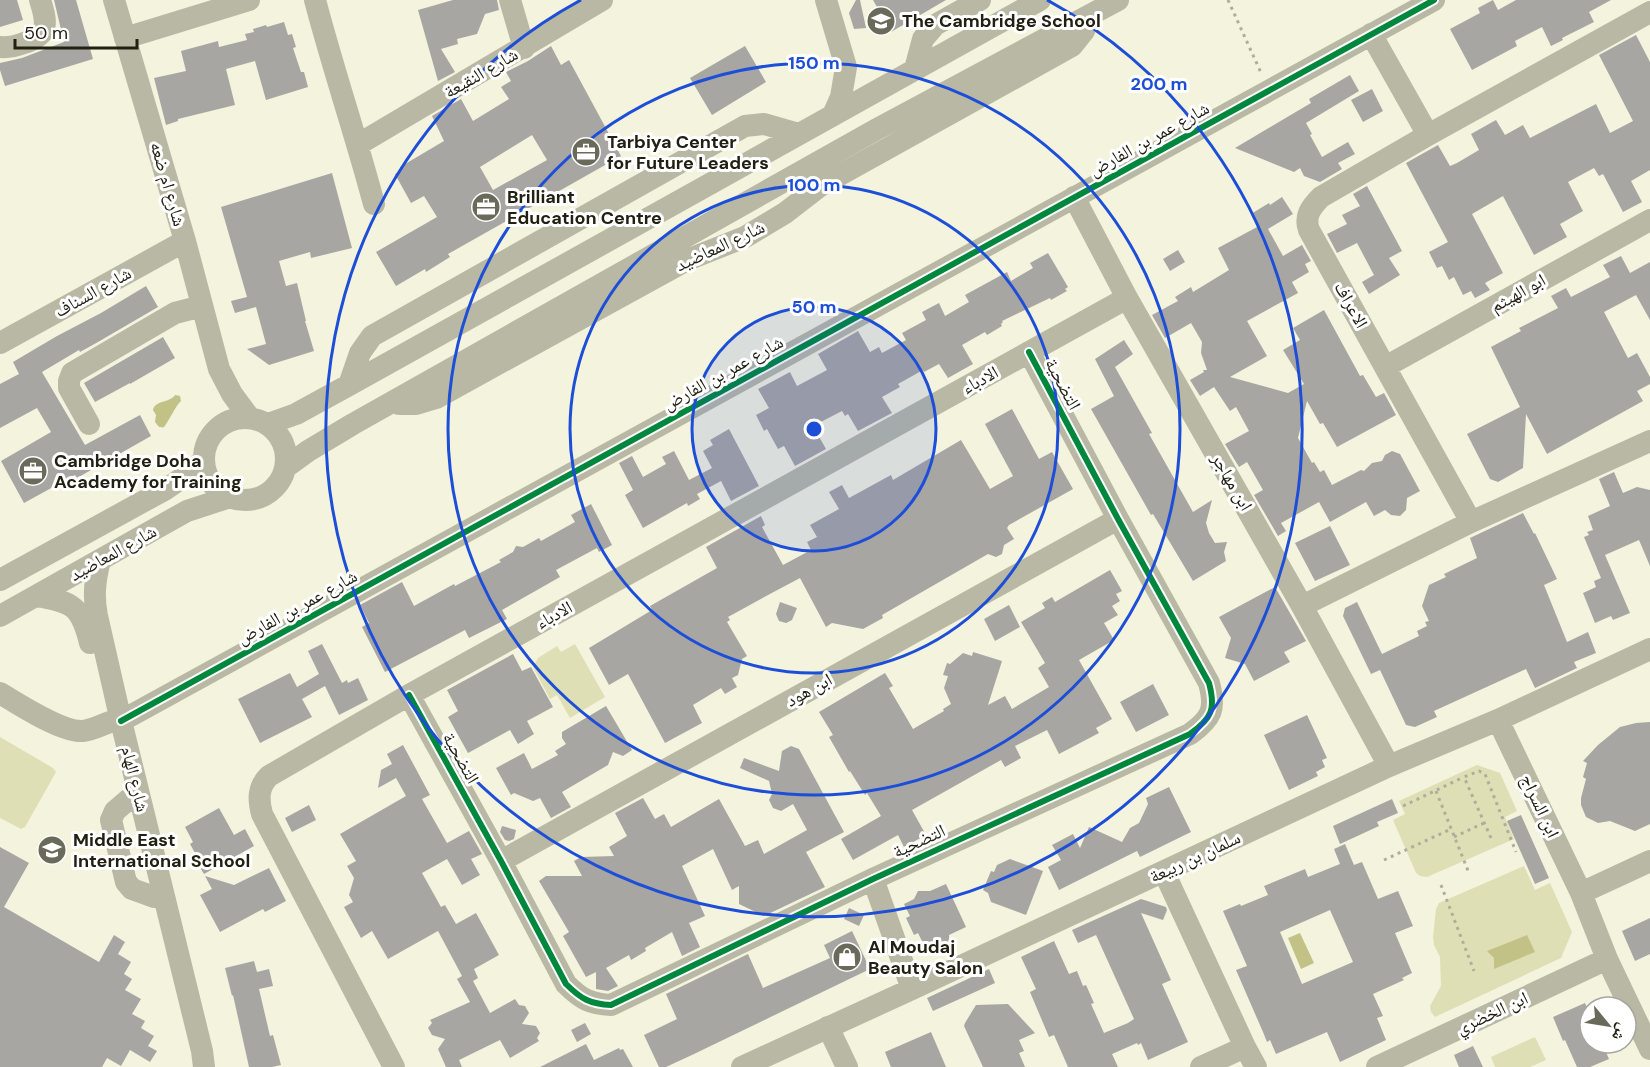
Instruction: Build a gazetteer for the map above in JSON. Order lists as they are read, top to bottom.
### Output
{
  "streets": {
    "street": [
      "شارع النقيعة",
      "شارع عمر بن الفارض",
      "شارع ام ضعه",
      "شارع المعاضيد",
      "شارع السناف",
      "ابو الهيثم",
      "الاعراف",
      "الادباء",
      "التضحية",
      "ابن مهاجر",
      "ابن هود",
      "شارع الهام",
      "ابن السراج",
      "سلمان بن ربيعة",
      "ابن الخضري"
    ]
  },
  "crossings": [
    ["شارع عمر بن الفارض", "ابن مهاجر"],
    ["شارع عمر بن الفارض", "شارع الهام"],
    ["شارع ام ضعه", "شارع المعاضيد"],
    ["شارع ام ضعه", "شارع السناف"],
    ["شارع المعاضيد", "شارع الهام"],
    ["ابو الهيثم", "الاعراف"],
    ["الادباء", "التضحية"],
    ["الادباء", "ابن مهاجر"],
    ["التضحية", "ابن هود"],
    ["ابن مهاجر", "سلمان بن ربيعة"],
    ["ابن السراج", "سلمان بن ربيعة"],
    ["ابن السراج", "ابن الخضري"]
  ],
  "places": {
    "school or university": ["The Cambridge School", "Middle East International School"],
    "office": ["Tarbiya Center for Future Leaders", "Brilliant Education Centre", "Cambridge Doha Academy for Training"],
    "shop": ["Al Moudaj Beauty Salon"]
  },
  "scale_bar": "50 m",
  "north": "bottom right",
  "rings": [
    "150 m",
    "200 m",
    "100 m",
    "50 m"
  ]
}
